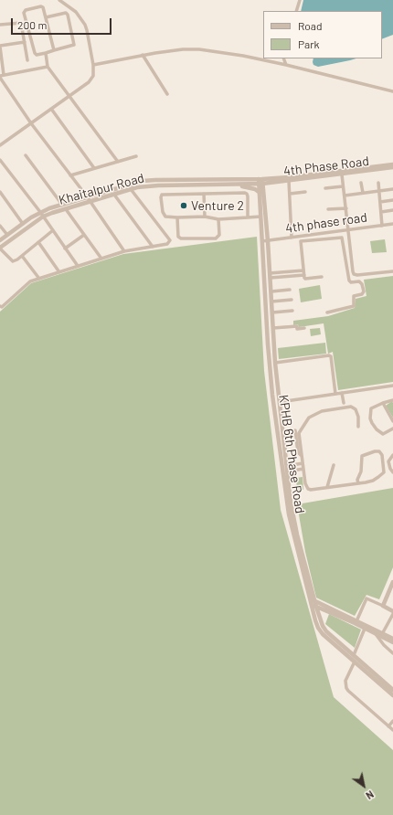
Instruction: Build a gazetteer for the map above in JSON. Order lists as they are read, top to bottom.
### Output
{
  "streets": {
    "street": [
      "4th Phase Road",
      "Khaitalpur Road",
      "4th phase road",
      "KPHB 6th Phase Road"
    ]
  },
  "crossings": [
    ["4th Phase Road", "Khaitalpur Road"],
    ["4th Phase Road", "KPHB 6th Phase Road"],
    ["Khaitalpur Road", "KPHB 6th Phase Road"],
    ["4th phase road", "KPHB 6th Phase Road"]
  ],
  "places": ["Venture 2"],
  "legend": ["Road", "Park"],
  "scale_bar": "200 m",
  "north": "bottom right"
}
